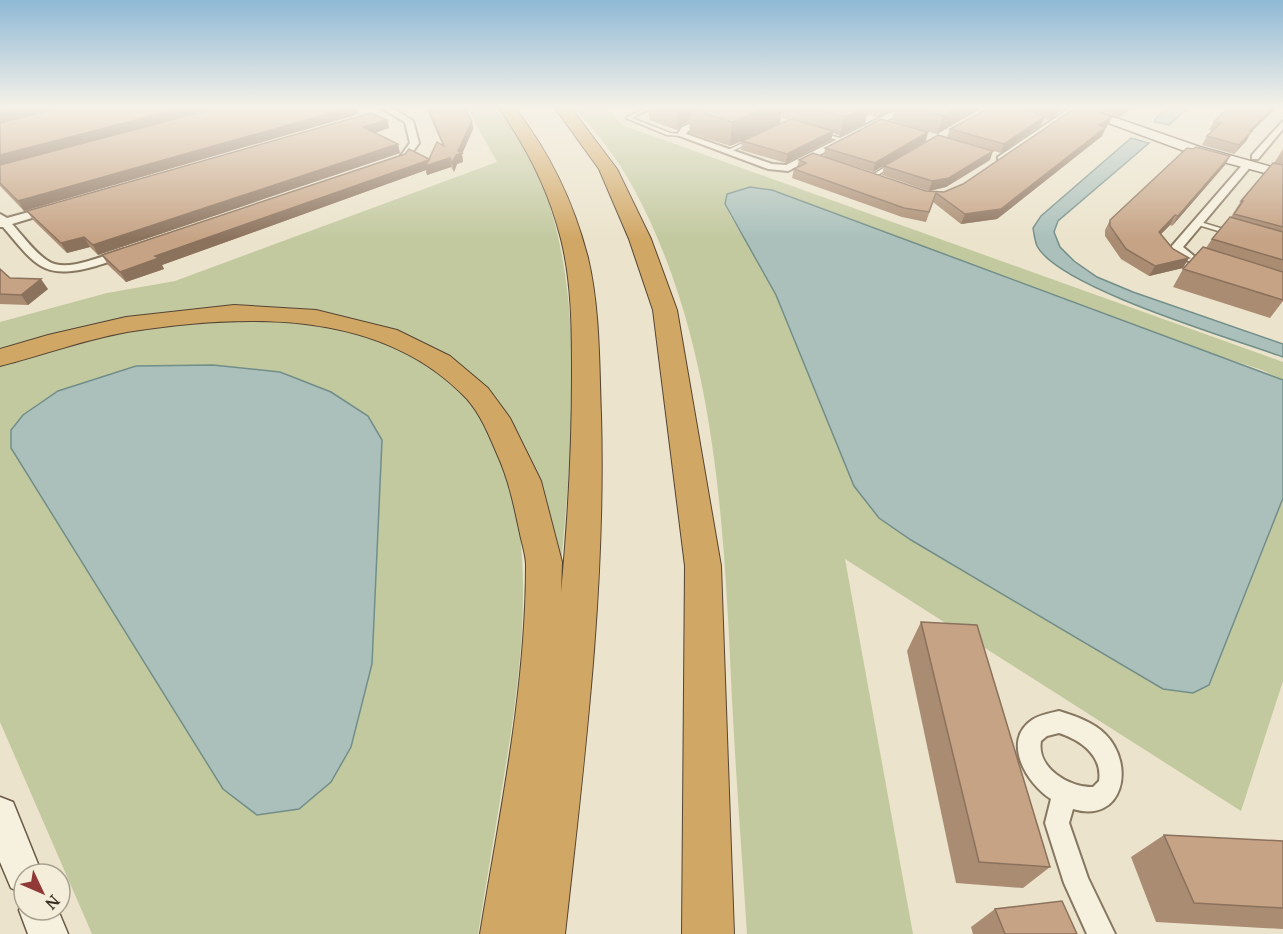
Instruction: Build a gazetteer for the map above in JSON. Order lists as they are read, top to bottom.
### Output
{
  "north": "bottom right"
}
